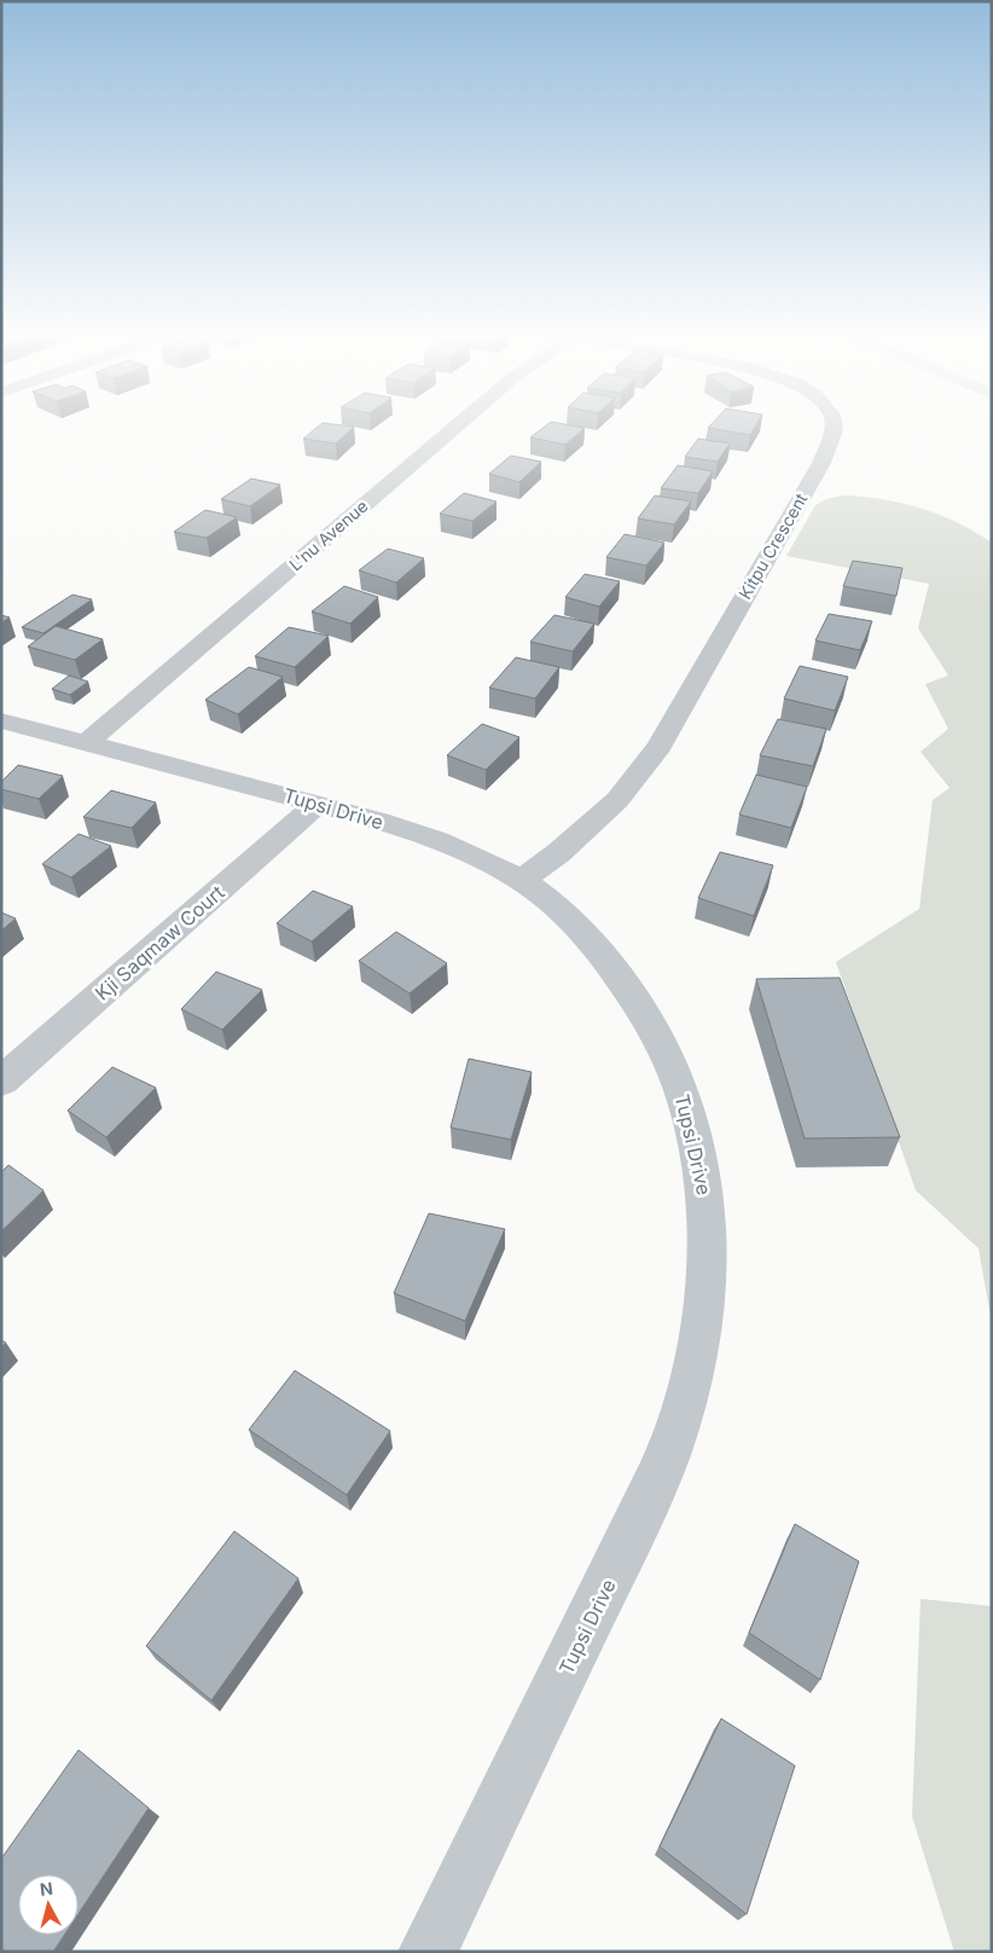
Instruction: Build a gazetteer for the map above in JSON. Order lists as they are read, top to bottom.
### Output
{
  "streets": {
    "street": [
      "L'nu Avenue",
      "Kitpu Crescent",
      "Tupsi Drive",
      "Kji Saqmaw Court"
    ]
  },
  "crossings": [
    ["L'nu Avenue", "Tupsi Drive"],
    ["Kitpu Crescent", "Tupsi Drive"],
    ["Tupsi Drive", "Kji Saqmaw Court"]
  ],
  "north": "top"
}
